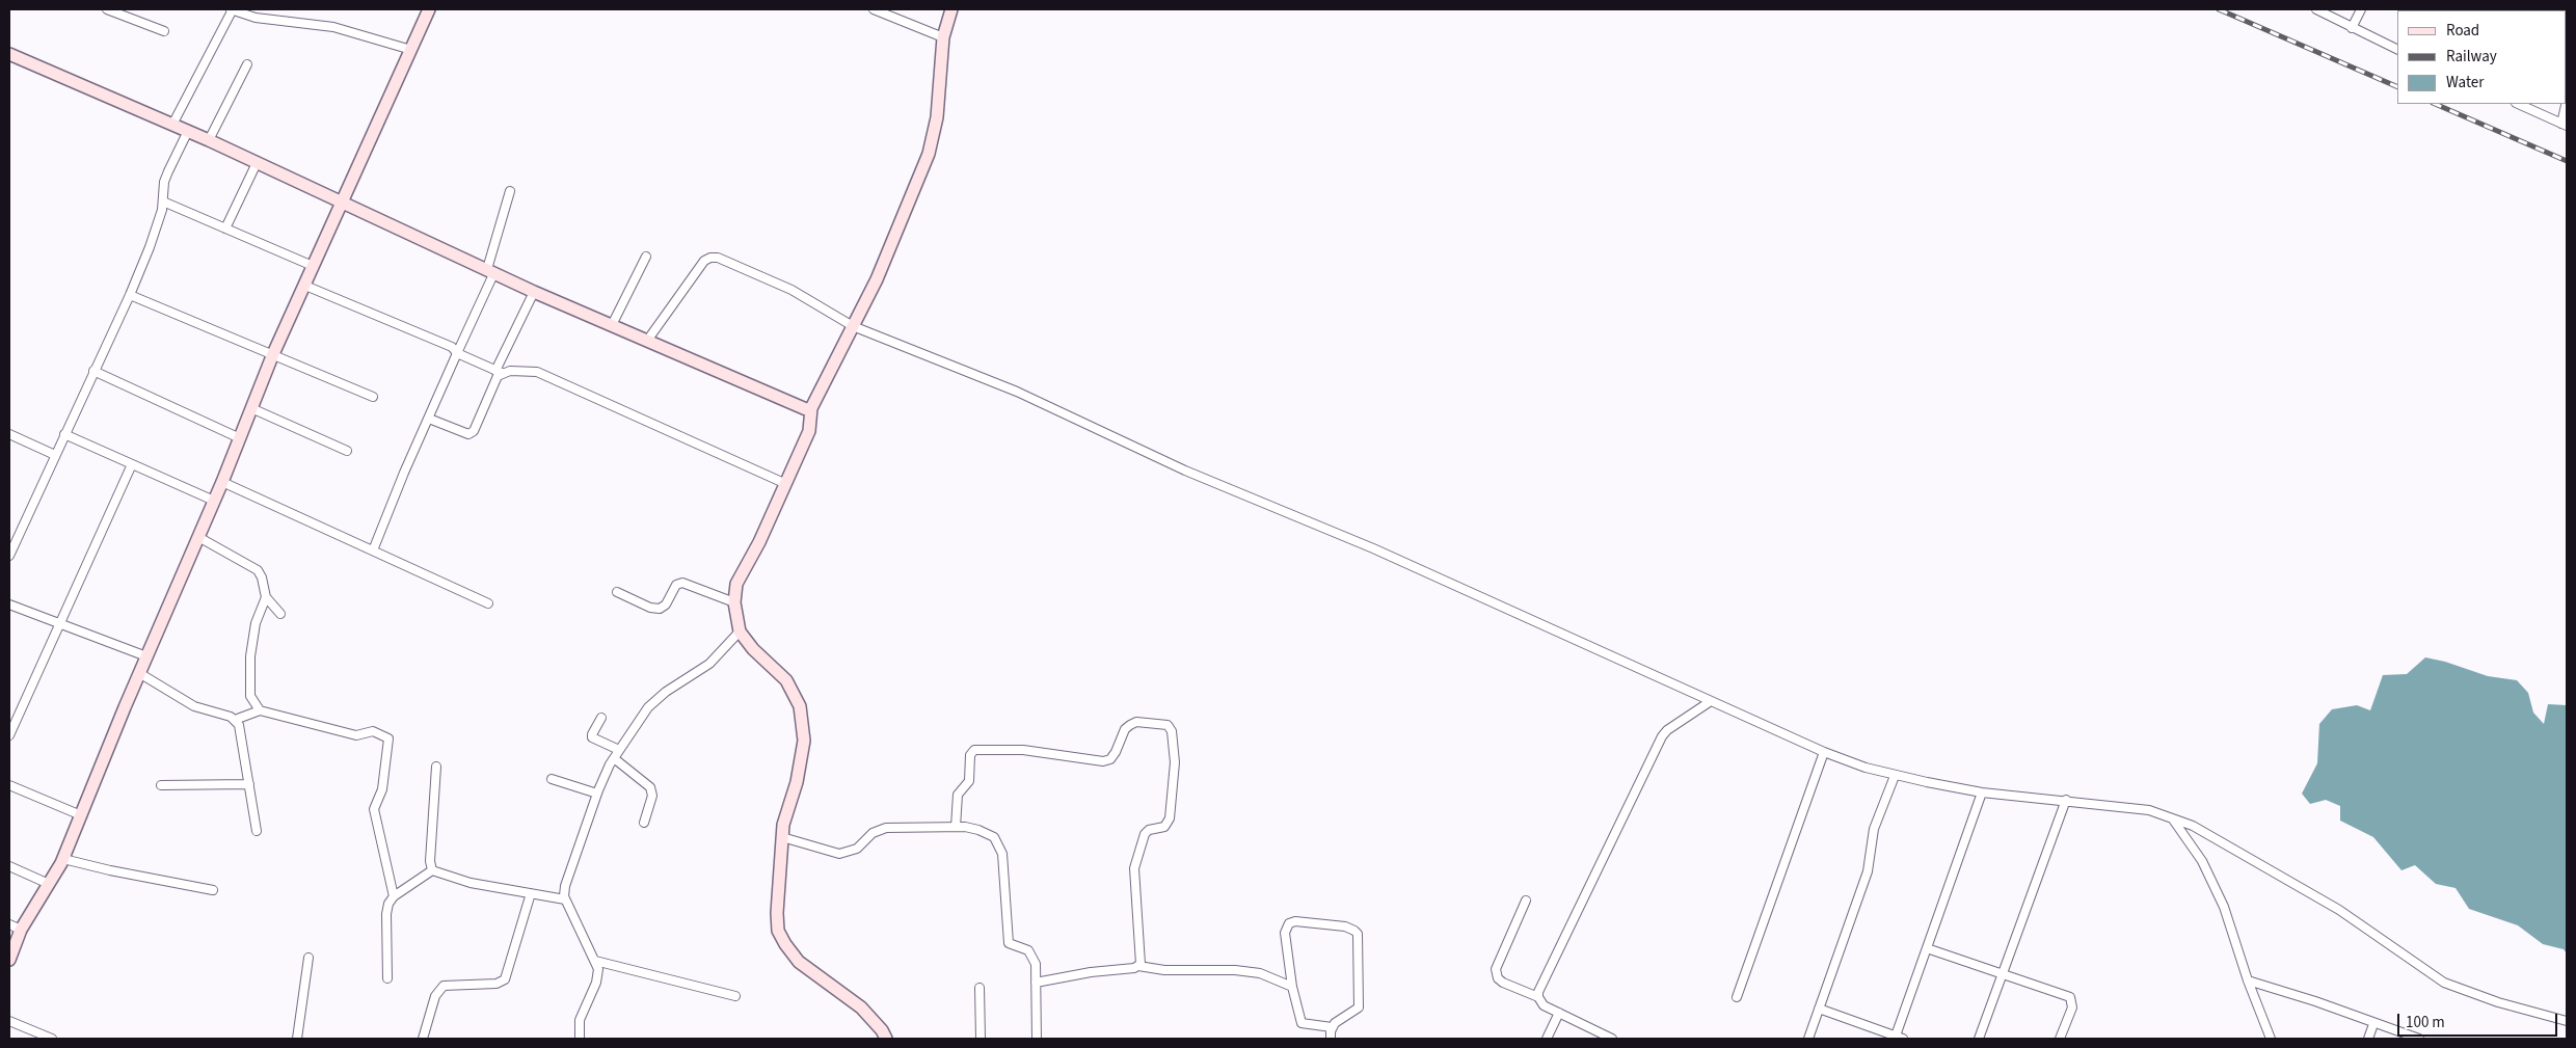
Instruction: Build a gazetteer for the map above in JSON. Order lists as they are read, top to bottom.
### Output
{
  "legend": ["Road", "Railway", "Water"],
  "scale_bar": "100 m"
}
